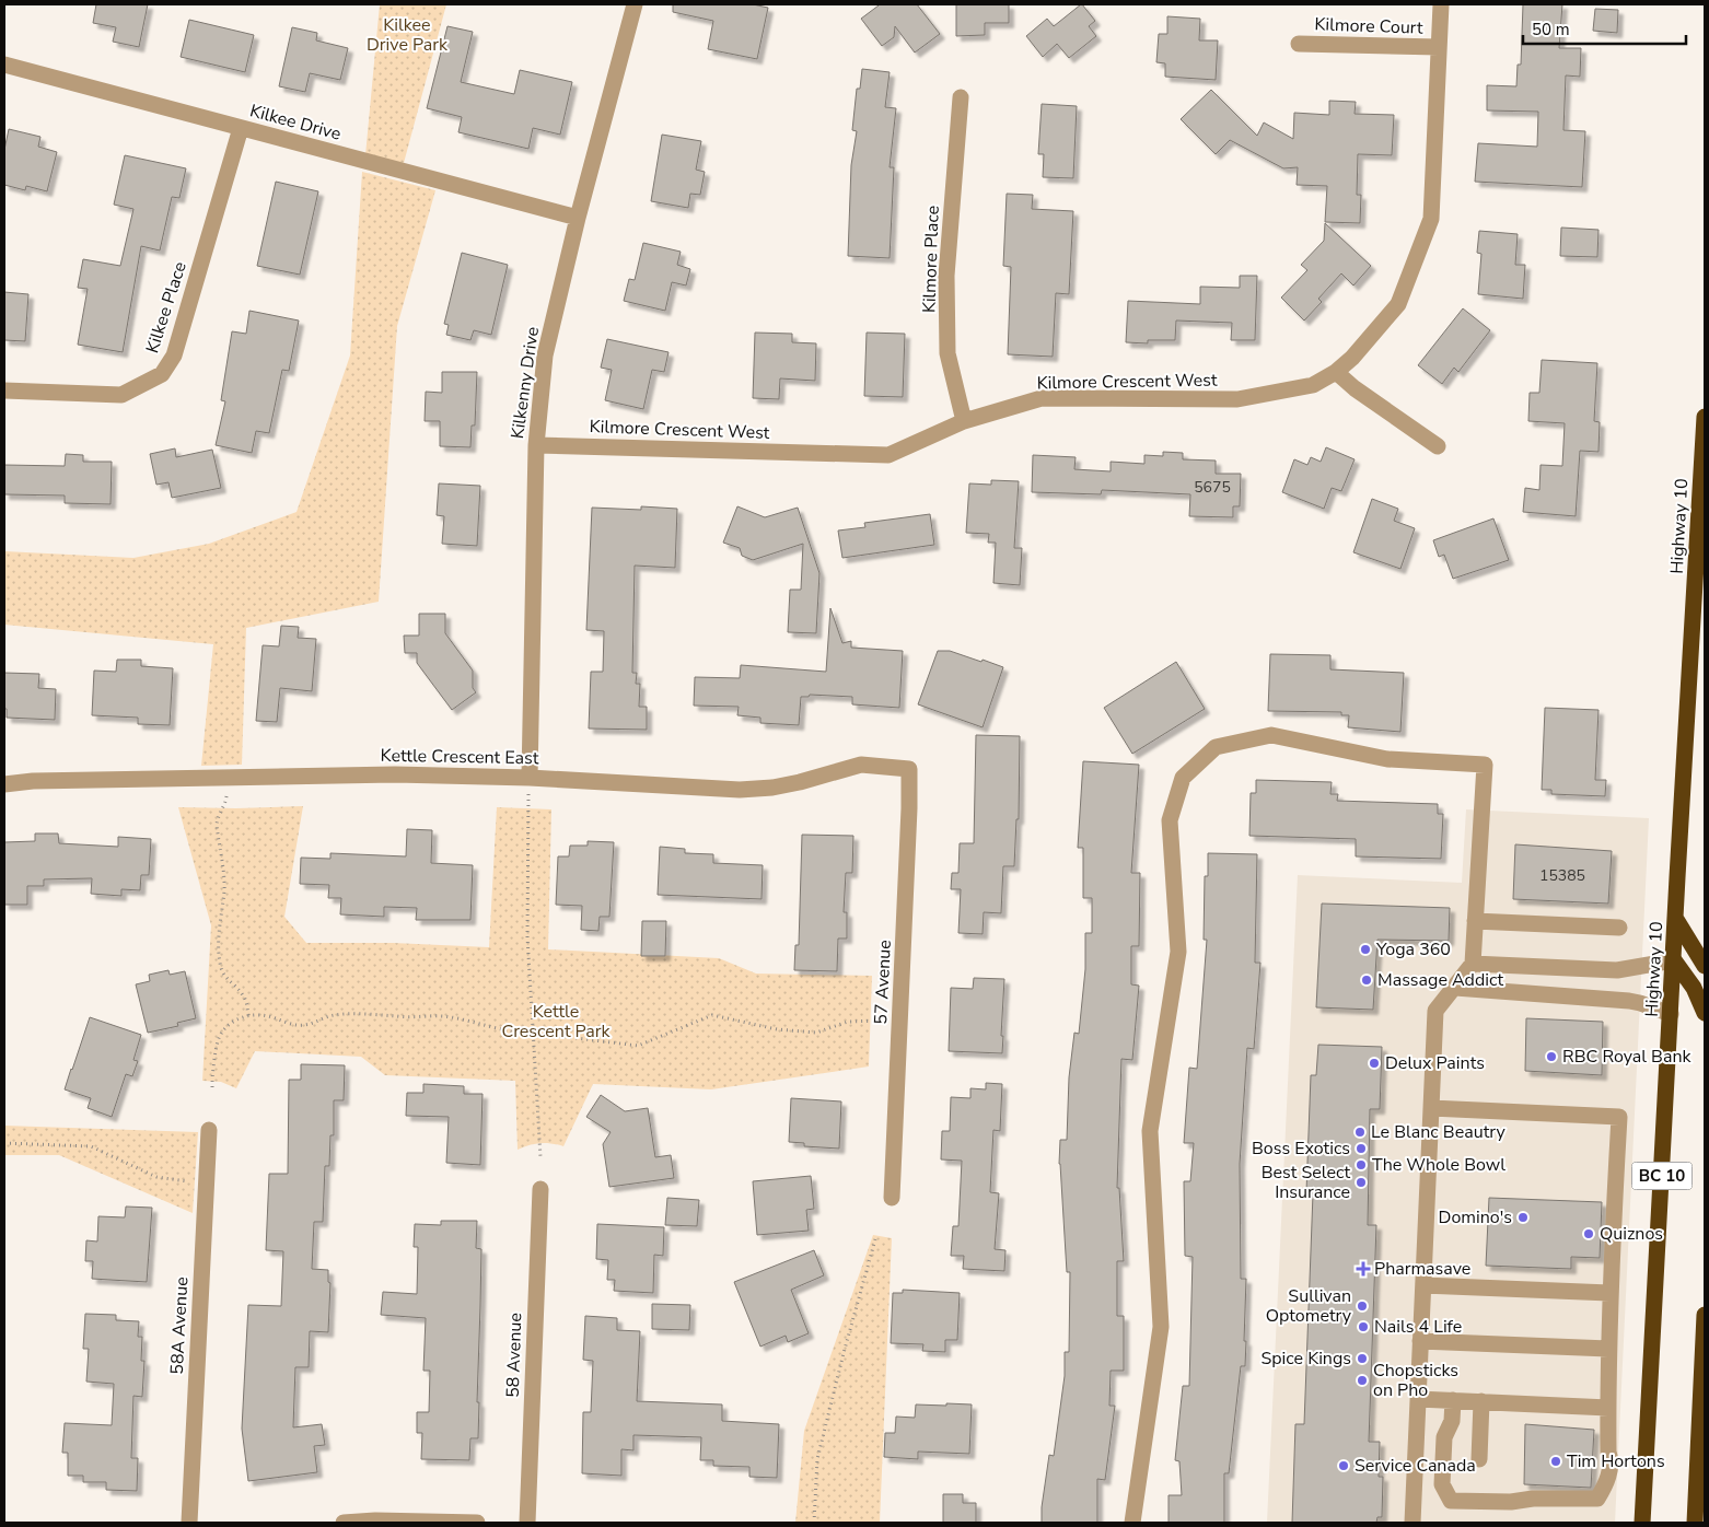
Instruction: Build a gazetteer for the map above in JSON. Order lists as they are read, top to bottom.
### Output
{
  "streets": {
    "highway": ["Highway 10", "BC 10"],
    "street": [
      "Kilmore Court",
      "Kilkee Drive",
      "Kilmore Place",
      "Kilkee Place",
      "Kilmore Crescent West",
      "Kilkenny Drive",
      "Kettle Crescent East",
      "57 Avenue",
      "58A Avenue",
      "58 Avenue"
    ]
  },
  "crossings": [
    ["Kilmore Court", "Kilmore Crescent West"],
    ["Kilkee Drive", "Kilkee Place"],
    ["Kilkee Drive", "Kilkenny Drive"],
    ["Kilmore Place", "Kilmore Crescent West"],
    ["Kilmore Crescent West", "Kilkenny Drive"],
    ["Kilkenny Drive", "Kettle Crescent East"],
    ["Kettle Crescent East", "57 Avenue"]
  ],
  "parks": ["Kilkee Drive Park", "Kettle Crescent Park"],
  "places": {
    "other": [
      "Yoga 360",
      "Massage Addict",
      "RBC Royal Bank",
      "Delux Paints",
      "Le Blanc Beautry",
      "Boss Exotics",
      "The Whole Bowl",
      "Best Select Insurance",
      "Domino's",
      "Quiznos",
      "Sullivan Optometry",
      "Nails 4 Life",
      "Spice Kings",
      "Chopsticks on Pho",
      "Tim Hortons",
      "Service Canada"
    ],
    "health": ["Pharmasave"]
  },
  "house_numbers": ["5675", "15385"],
  "scale_bar": "50 m"
}
